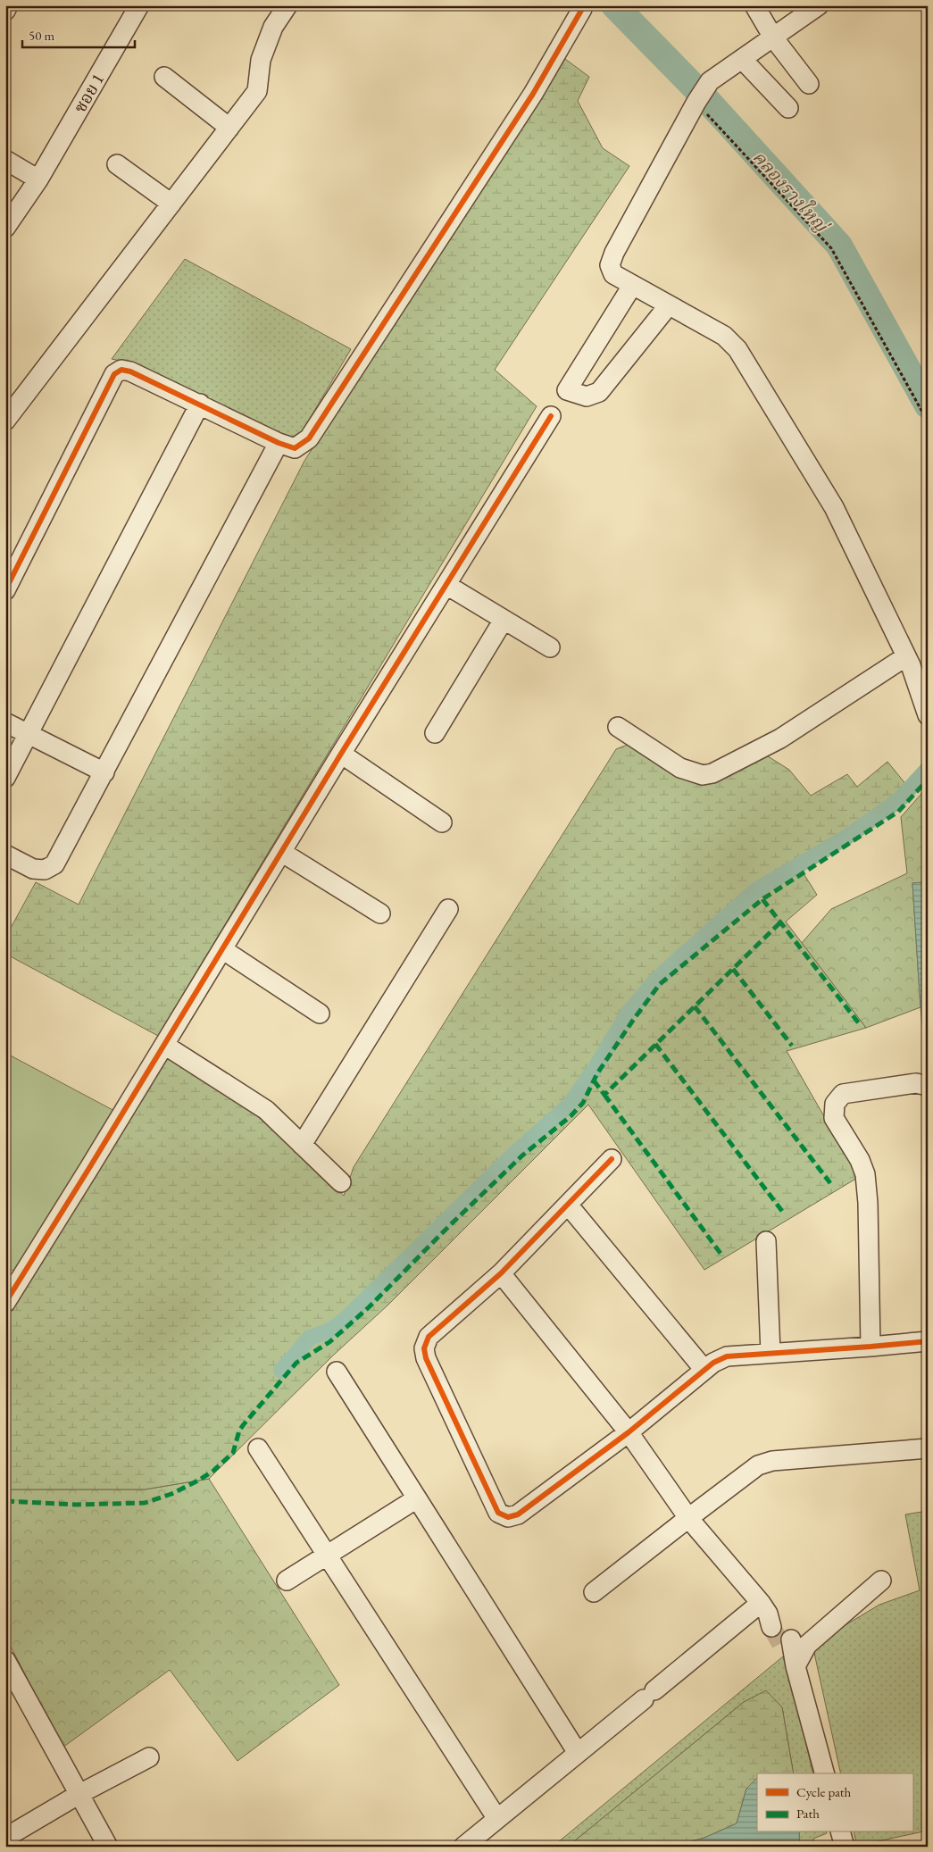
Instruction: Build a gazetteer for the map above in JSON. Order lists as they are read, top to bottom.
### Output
{
  "streets": {
    "street": ["ซอย 1"]
  },
  "water": ["คลองรางใหญ่"],
  "legend": ["Cycle path", "Path"],
  "scale_bar": "50 m"
}
